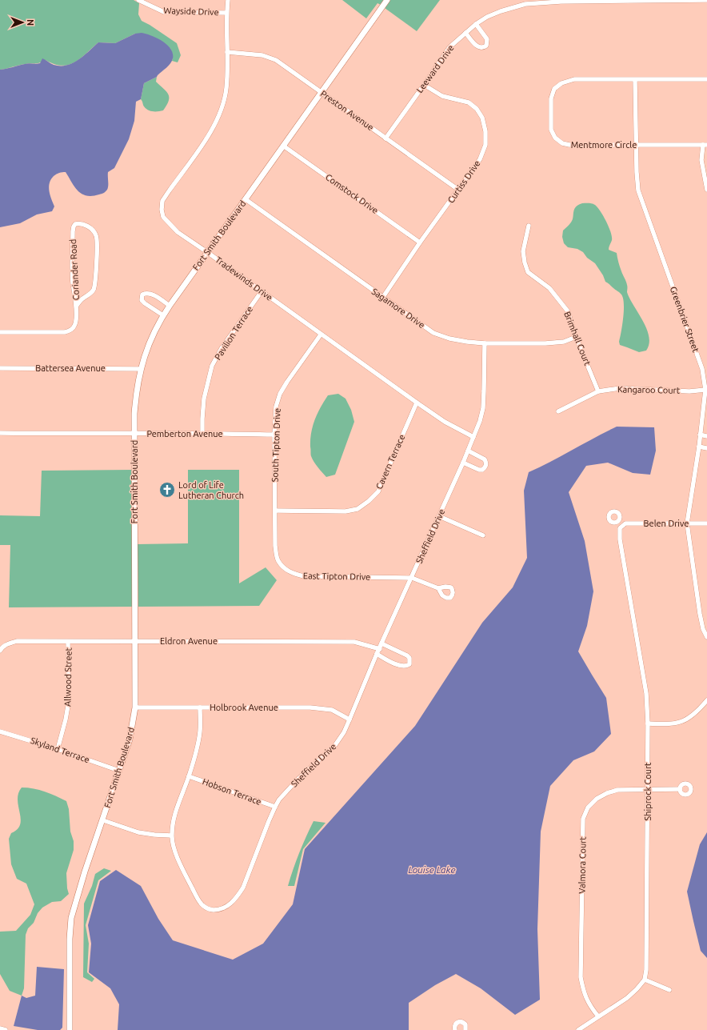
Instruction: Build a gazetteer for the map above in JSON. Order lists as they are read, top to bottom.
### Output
{
  "streets": {
    "street": [
      "Wayside Drive",
      "Leeward Drive",
      "Preston Avenue",
      "Mentmore Circle",
      "Curtiss Drive",
      "Comstock Drive",
      "Fort Smith Boulevard",
      "Coriander Road",
      "Tradewinds Drive",
      "Sagamore Drive",
      "Greenbrier Street",
      "Pavilion Terrace",
      "Brimhall Court",
      "Battersea Avenue",
      "Kangaroo Court",
      "Pemberton Avenue",
      "South Tipton Drive",
      "Cavern Terrace",
      "Belen Drive",
      "Sheffield Drive",
      "East Tipton Drive",
      "Eldron Avenue",
      "Allwood Street",
      "Holbrook Avenue",
      "Skyland Terrace",
      "Hobson Terrace",
      "Shiprock Court",
      "Valmora Court"
    ]
  },
  "crossings": [
    ["Wayside Drive", "Tradewinds Drive"],
    ["Leeward Drive", "Preston Avenue"],
    ["Leeward Drive", "Curtiss Drive"],
    ["Preston Avenue", "Curtiss Drive"],
    ["Preston Avenue", "Fort Smith Boulevard"],
    ["Preston Avenue", "Tradewinds Drive"],
    ["Mentmore Circle", "Greenbrier Street"],
    ["Curtiss Drive", "Comstock Drive"],
    ["Curtiss Drive", "Sagamore Drive"],
    ["Comstock Drive", "Fort Smith Boulevard"],
    ["Fort Smith Boulevard", "Tradewinds Drive"],
    ["Fort Smith Boulevard", "Sagamore Drive"],
    ["Fort Smith Boulevard", "Battersea Avenue"],
    ["Fort Smith Boulevard", "Pemberton Avenue"],
    ["Fort Smith Boulevard", "Eldron Avenue"],
    ["Fort Smith Boulevard", "Holbrook Avenue"],
    ["Fort Smith Boulevard", "Skyland Terrace"],
    ["Tradewinds Drive", "Pavilion Terrace"],
    ["Tradewinds Drive", "South Tipton Drive"],
    ["Tradewinds Drive", "Cavern Terrace"],
    ["Tradewinds Drive", "Sheffield Drive"],
    ["Sagamore Drive", "Brimhall Court"],
    ["Sagamore Drive", "Sheffield Drive"],
    ["Greenbrier Street", "Kangaroo Court"],
    ["Greenbrier Street", "Belen Drive"],
    ["Pavilion Terrace", "Pemberton Avenue"],
    ["Brimhall Court", "Kangaroo Court"],
    ["Pemberton Avenue", "South Tipton Drive"],
    ["South Tipton Drive", "Cavern Terrace"],
    ["South Tipton Drive", "East Tipton Drive"],
    ["Cavern Terrace", "East Tipton Drive"],
    ["Belen Drive", "Shiprock Court"],
    ["Sheffield Drive", "East Tipton Drive"],
    ["Sheffield Drive", "Eldron Avenue"],
    ["Sheffield Drive", "Holbrook Avenue"],
    ["Sheffield Drive", "Hobson Terrace"],
    ["Eldron Avenue", "Allwood Street"],
    ["Allwood Street", "Skyland Terrace"],
    ["Shiprock Court", "Valmora Court"]
  ],
  "water": ["Louise Lake"],
  "places": {
    "church": ["Lord of Life Lutheran Church"]
  },
  "north": "right"
}
